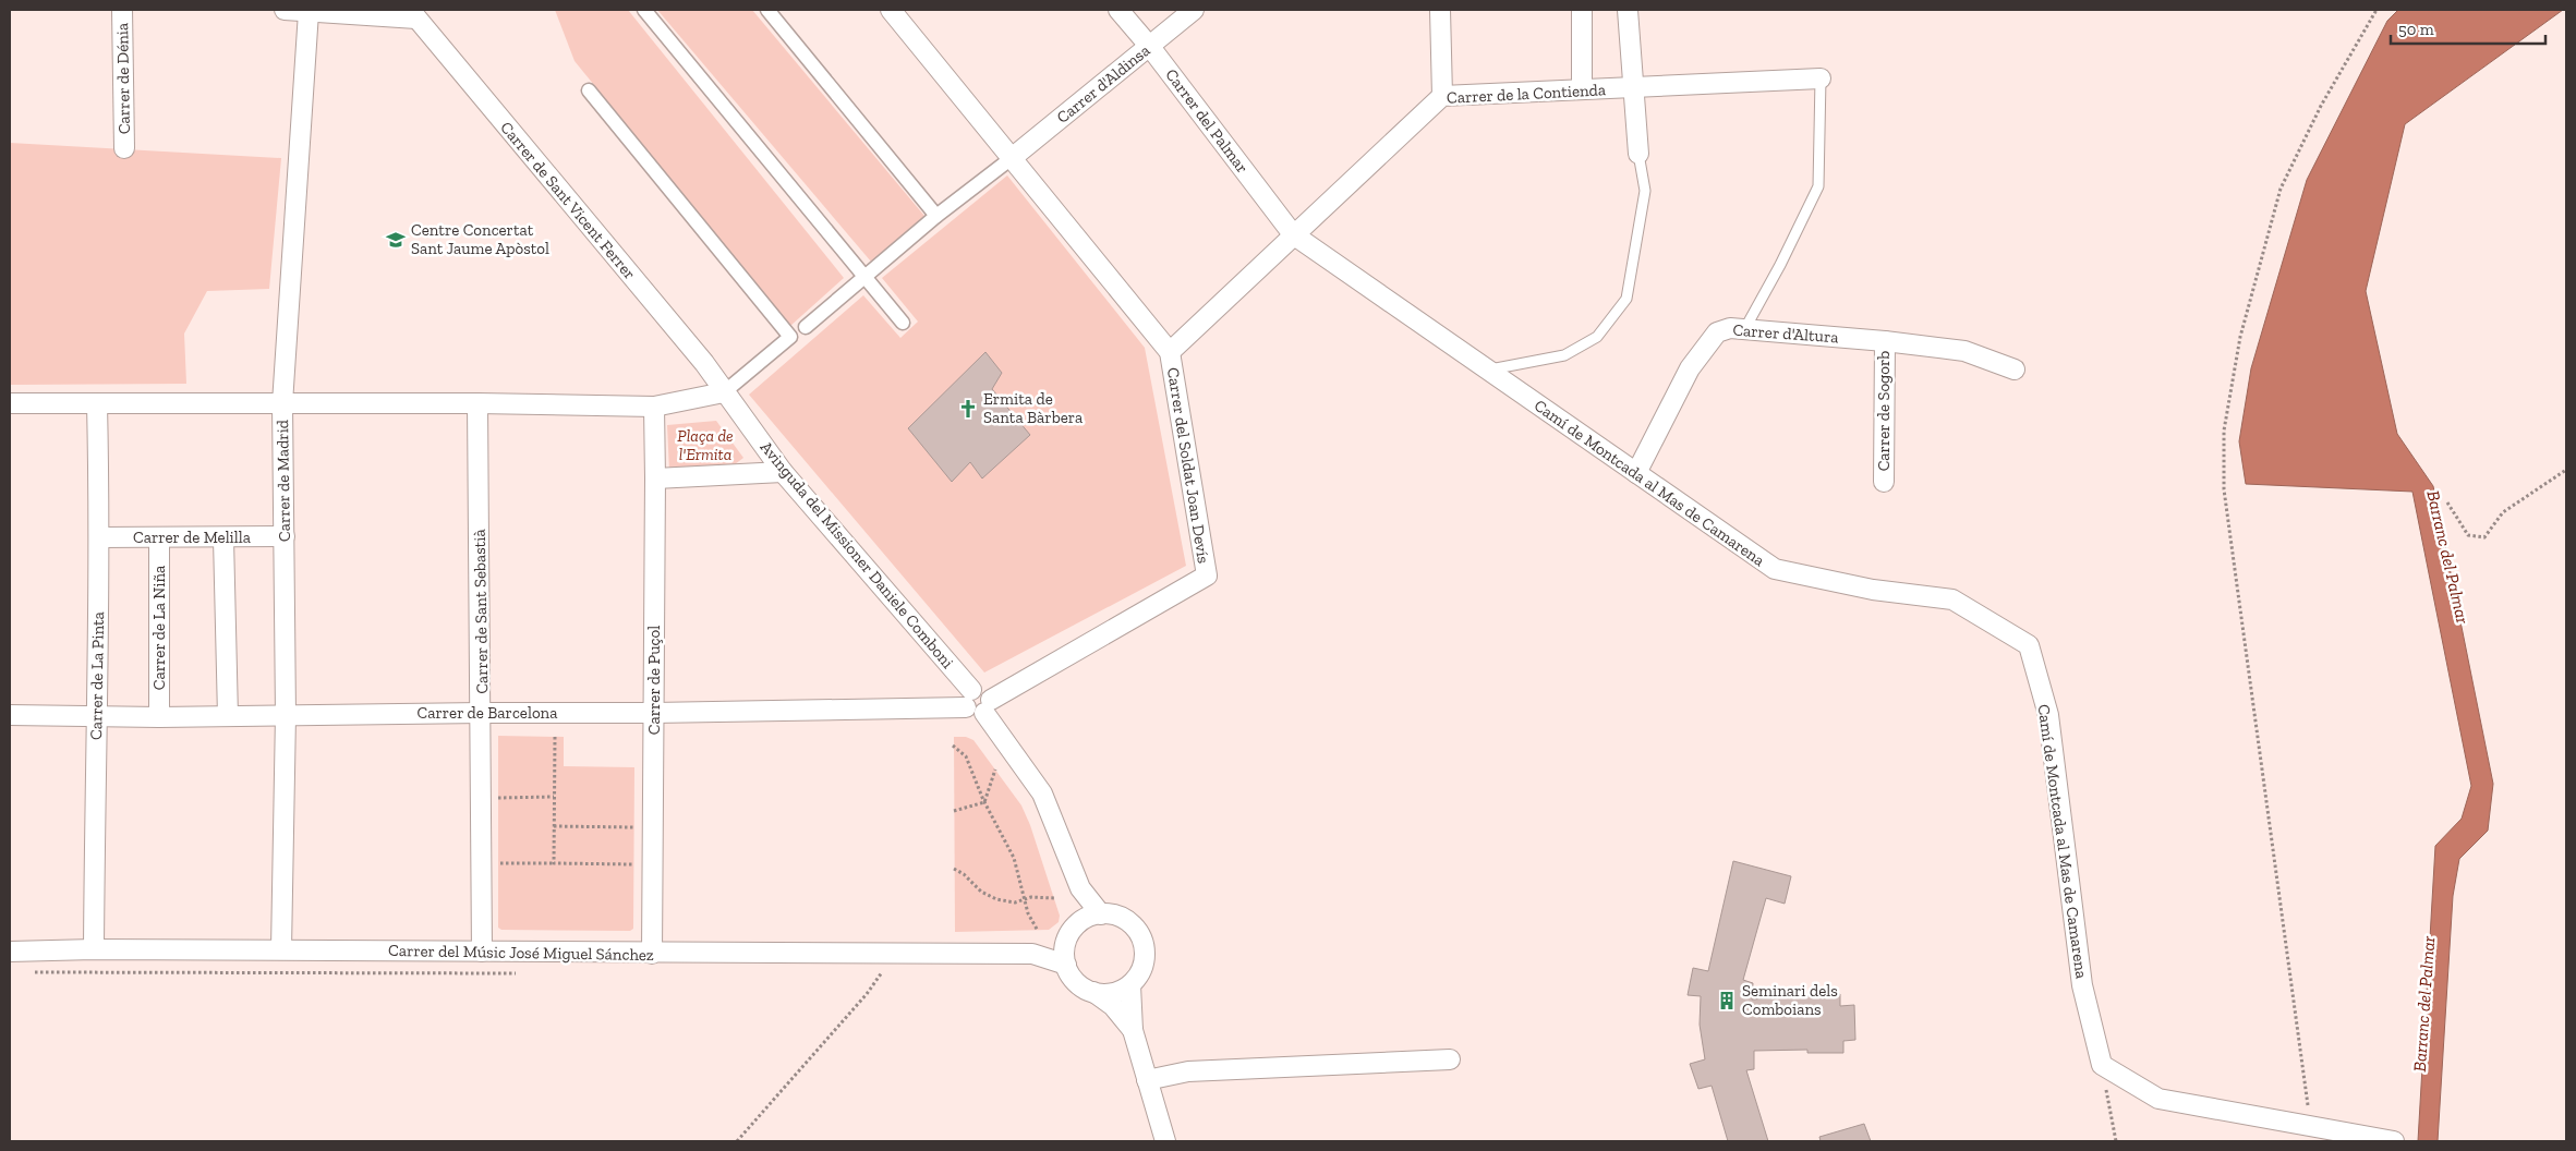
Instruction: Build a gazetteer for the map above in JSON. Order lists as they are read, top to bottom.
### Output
{
  "streets": {
    "street": [
      "Carrer de Dénia",
      "Carrer d'Aldinsa",
      "Carrer de la Contienda",
      "Carrer del Palmar",
      "Carrer de Sant Vicent Ferrer",
      "Carrer d'Altura",
      "Carrer de Sogorb",
      "Carrer del Soldat Joan Devís",
      "Carrer de Madrid",
      "Camí de Montcada al Mas de Camarena",
      "Carrer de Melilla",
      "Avinguda del Missioner Daniele Comboni",
      "Carrer de Sant Sebastià",
      "Carrer de La Niña",
      "Carrer de La Pinta",
      "Carrer de Puçol",
      "Carrer de Barcelona",
      "Carrer del Músic José Miguel Sánchez"
    ]
  },
  "crossings": [
    ["Carrer d'Aldinsa", "Carrer del Palmar"],
    ["Carrer d'Aldinsa", "Carrer del Soldat Joan Devís"],
    ["Carrer de la Contienda", "Carrer del Palmar"],
    ["Carrer de la Contienda", "Carrer del Soldat Joan Devís"],
    ["Carrer de la Contienda", "Camí de Montcada al Mas de Camarena"],
    ["Carrer del Palmar", "Camí de Montcada al Mas de Camarena"],
    ["Carrer de Sant Vicent Ferrer", "Avinguda del Missioner Daniele Comboni"],
    ["Carrer d'Altura", "Carrer de Sogorb"],
    ["Carrer d'Altura", "Camí de Montcada al Mas de Camarena"],
    ["Carrer de Madrid", "Carrer de Melilla"],
    ["Carrer de Madrid", "Carrer de Barcelona"],
    ["Carrer de Madrid", "Carrer del Músic José Miguel Sánchez"],
    ["Carrer de Melilla", "Carrer de La Niña"],
    ["Carrer de Melilla", "Carrer de La Pinta"],
    ["Avinguda del Missioner Daniele Comboni", "Carrer de Barcelona"],
    ["Carrer de Sant Sebastià", "Carrer de Barcelona"],
    ["Carrer de Sant Sebastià", "Carrer del Músic José Miguel Sánchez"],
    ["Carrer de La Niña", "Carrer de Barcelona"],
    ["Carrer de La Pinta", "Carrer de Barcelona"],
    ["Carrer de La Pinta", "Carrer del Músic José Miguel Sánchez"],
    ["Carrer de Puçol", "Carrer de Barcelona"],
    ["Carrer de Puçol", "Carrer del Músic José Miguel Sánchez"]
  ],
  "water": ["Barranc del Palmar"],
  "parks": ["Plaça de l'Ermita"],
  "places": {
    "school or university": ["Centre Concertat Sant Jaume Apòstol"],
    "church": ["Ermita de Santa Bàrbera"],
    "building": ["Seminari dels Comboians"]
  },
  "scale_bar": "50 m"
}
